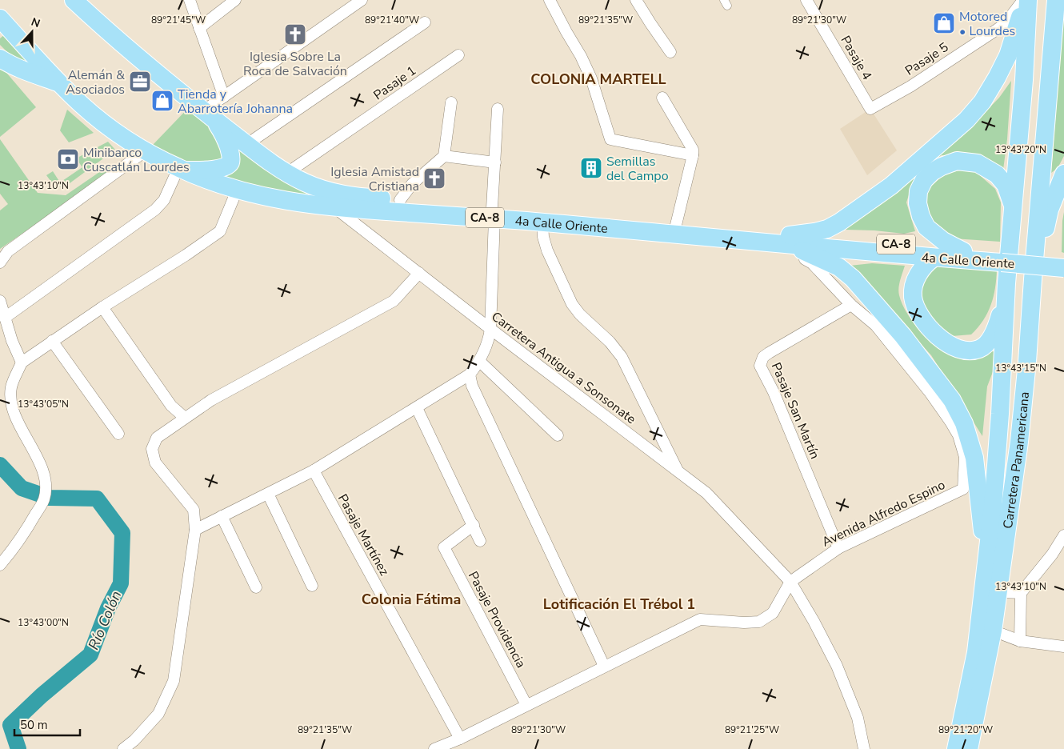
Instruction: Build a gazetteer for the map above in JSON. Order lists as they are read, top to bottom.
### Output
{
  "streets": {
    "highway": ["CA-8", "4a Calle Oriente", "Carretera Panamericana"],
    "street": [
      "Pasaje 4",
      "Pasaje 5",
      "Pasaje 1",
      "Carretera Antigua a Sonsonate",
      "Pasaje San Martín",
      "Avenida Alfredo Espino",
      "Pasaje Martínez",
      "Pasaje Providencia"
    ]
  },
  "crossings": [
    ["Pasaje 4", "Pasaje 5"],
    ["Pasaje 1", "4a Calle Oriente"],
    ["4a Calle Oriente", "Carretera Antigua a Sonsonate"],
    ["4a Calle Oriente", "Carretera Panamericana"],
    ["Carretera Antigua a Sonsonate", "Avenida Alfredo Espino"],
    ["Pasaje San Martín", "Avenida Alfredo Espino"]
  ],
  "districts": ["COLONIA MARTELL", "Colonia Fátima", "Lotificación El Trébol 1"],
  "water": ["Río Colón"],
  "places": {
    "shop": ["Motored • Lourdes", "Tienda y Abarrotería Johanna"],
    "church": ["Iglesia Sobre La Roca de Salvación", "Iglesia Amistad Cristiana"],
    "office": ["Alemán & Asociados"],
    "bank": ["Minibanco Cuscatlán Lourdes"],
    "building": ["Semillas del Campo"]
  },
  "scale_bar": "50 m",
  "north": "top",
  "coordinates": [
    "89°21'45\"W",
    "89°21'40\"W",
    "89°21'35\"W",
    "89°21'30\"W",
    "13°43'20\"N",
    "13°43'10\"N",
    "13°43'15\"N",
    "13°43'05\"N",
    "13°43'00\"N",
    "89°21'25\"W",
    "89°21'20\"W"
  ]
}
